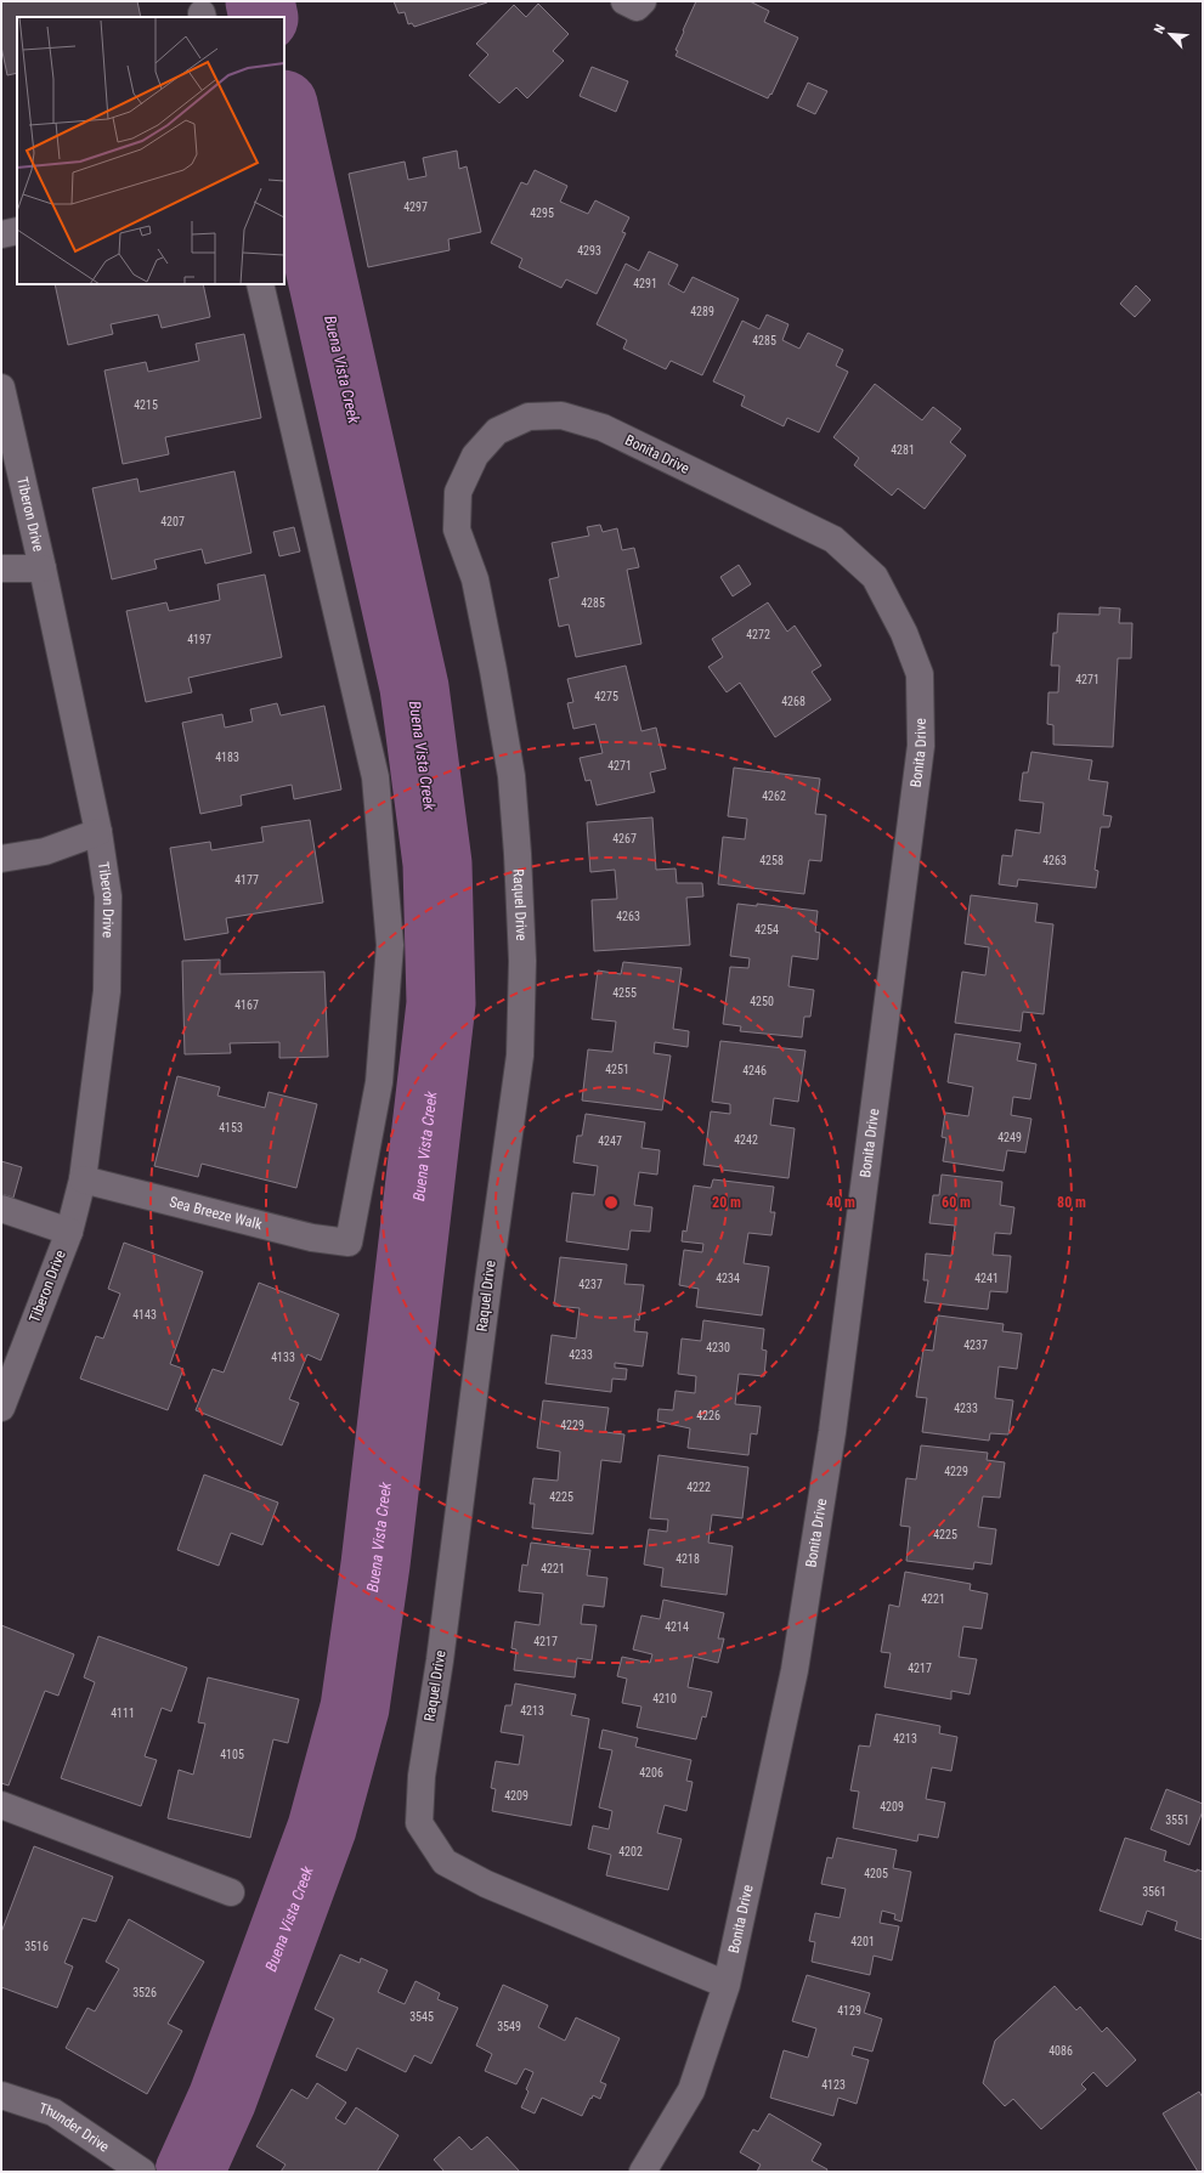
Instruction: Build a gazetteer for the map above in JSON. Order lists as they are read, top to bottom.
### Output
{
  "streets": {
    "street": [
      "Bonita Drive",
      "Tiberon Drive",
      "Raquel Drive",
      "Sea Breeze Walk",
      "Thunder Drive"
    ]
  },
  "crossings": [
    ["Bonita Drive", "Raquel Drive"],
    ["Tiberon Drive", "Sea Breeze Walk"]
  ],
  "water": ["Buena Vista Creek"],
  "house_numbers": [
    "4297",
    "4295",
    "4293",
    "4291",
    "4289",
    "4285",
    "4215",
    "4281",
    "4207",
    "4285",
    "4272",
    "4197",
    "4271",
    "4275",
    "4268",
    "4183",
    "4271",
    "4262",
    "4267",
    "4258",
    "4263",
    "4177",
    "4263",
    "4254",
    "4255",
    "4250",
    "4167",
    "4251",
    "4246",
    "4153",
    "4249",
    "4242",
    "4247",
    "4234",
    "4241",
    "4237",
    "4143",
    "4237",
    "4230",
    "4233",
    "4133",
    "4233",
    "4226",
    "4229",
    "4229",
    "4222",
    "4225",
    "4225",
    "4218",
    "4221",
    "4221",
    "4214",
    "4217",
    "4217",
    "4210",
    "4213",
    "4111",
    "4213",
    "4105",
    "4206",
    "4209",
    "4209",
    "3551",
    "4202",
    "4205",
    "3561",
    "4201",
    "3516",
    "3526",
    "4129",
    "3545",
    "3549",
    "4086",
    "4123"
  ],
  "north": "top left",
  "rings": [
    "20 m",
    "40 m",
    "60 m",
    "80 m"
  ]
}
